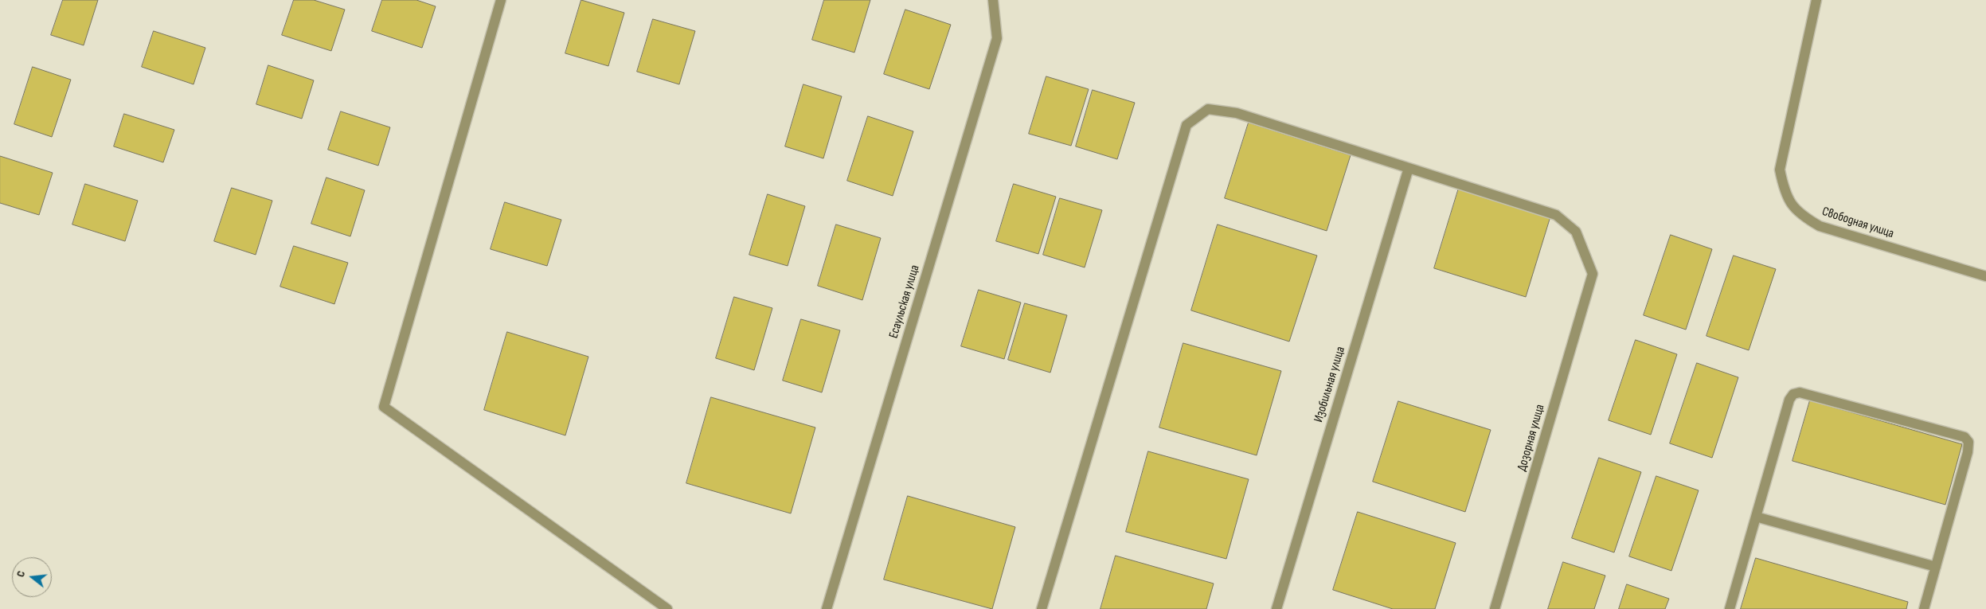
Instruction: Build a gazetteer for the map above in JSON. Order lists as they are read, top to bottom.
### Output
{
  "streets": {
    "street": [
      "Свободная улица",
      "Есаульская улица",
      "Изобильная улица",
      "Дозорная улица"
    ]
  },
  "crossings": [
    ["Изобильная улица", "Дозорная улица"]
  ],
  "north": "left"
}
